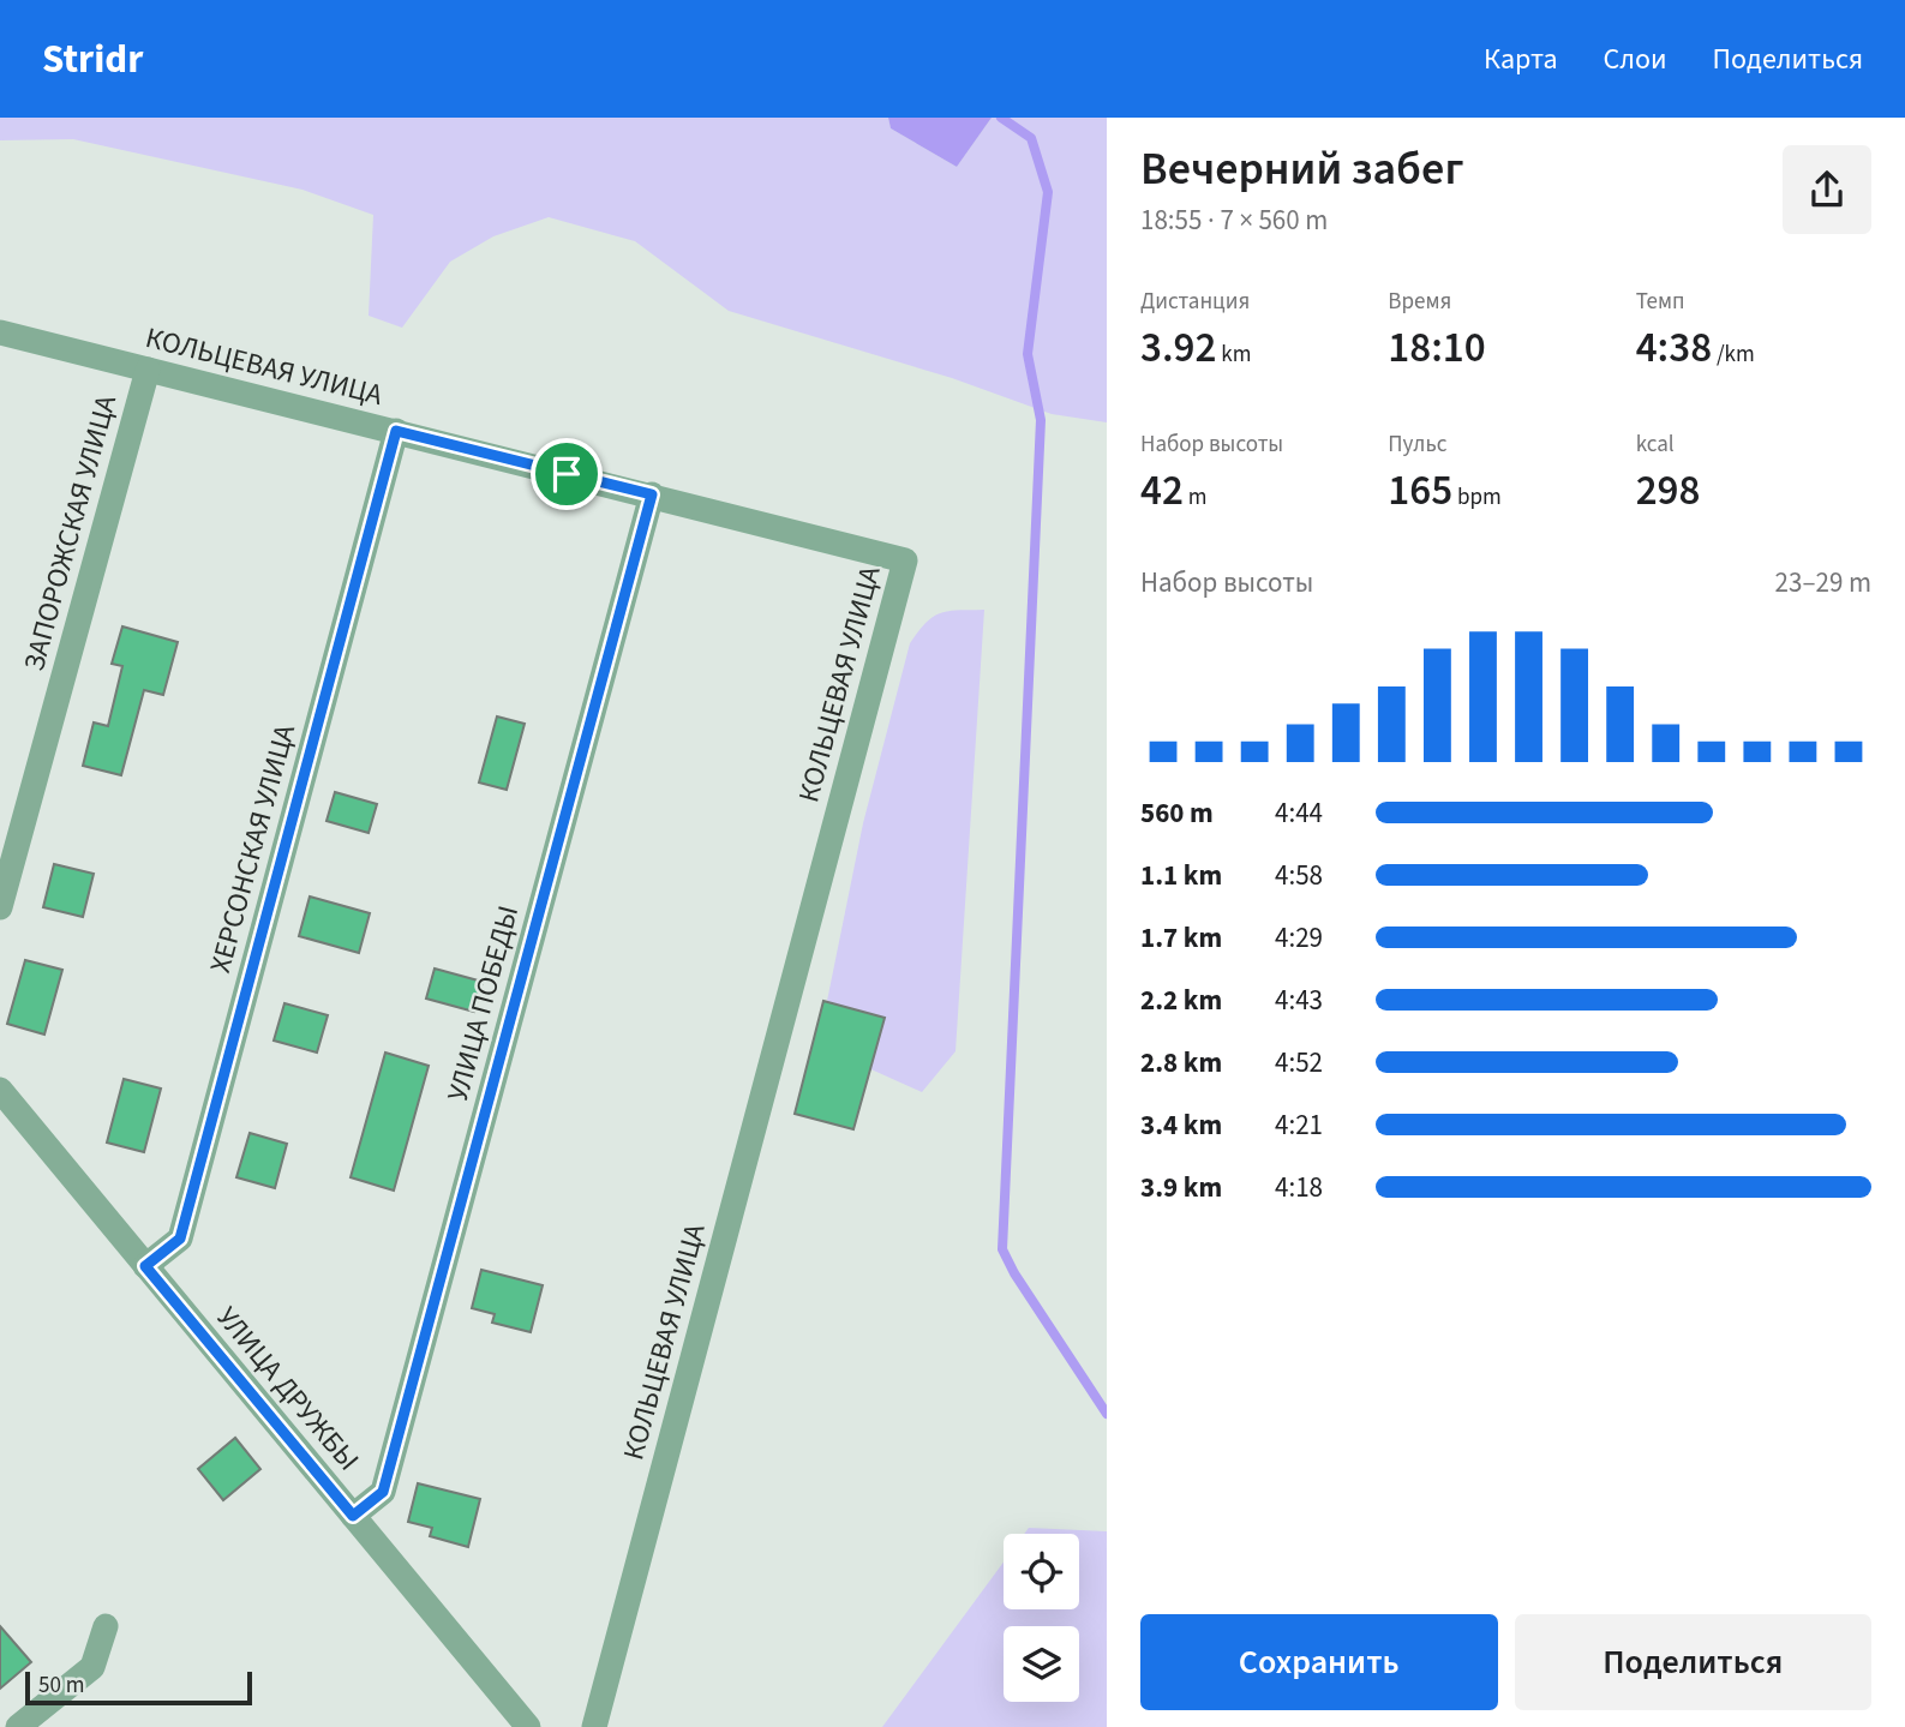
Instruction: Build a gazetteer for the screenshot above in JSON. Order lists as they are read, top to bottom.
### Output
{
  "streets": {
    "lane": [
      "КОЛЬЦЕВАЯ УЛИЦА",
      "ЗАПОРОЖСКАЯ УЛИЦА",
      "ХЕРСОНСКАЯ УЛИЦА",
      "УЛИЦА ПОБЕДЫ",
      "УЛИЦА ДРУЖБЫ"
    ]
  },
  "crossings": [
    ["КОЛЬЦЕВАЯ УЛИЦА", "ЗАПОРОЖСКАЯ УЛИЦА"],
    ["КОЛЬЦЕВАЯ УЛИЦА", "ХЕРСОНСКАЯ УЛИЦА"],
    ["КОЛЬЦЕВАЯ УЛИЦА", "УЛИЦА ПОБЕДЫ"],
    ["ХЕРСОНСКАЯ УЛИЦА", "УЛИЦА ДРУЖБЫ"],
    ["УЛИЦА ПОБЕДЫ", "УЛИЦА ДРУЖБЫ"]
  ],
  "scale_bar": "50 m",
  "page": {
    "header": "Stridr",
    "nav": ["Карта", "Слои", "Поделиться"],
    "heading": ["Вечерний забег", "18:55 · 7 × 560 m"],
    "stats": [
      ["Дистанция", "3.92 km"],
      ["Время", "18:10"],
      ["Темп", "4:38 /km"],
      ["Набор высоты", "42 m"],
      ["Пульс", "165 bpm"],
      ["kcal", "298"]
    ],
    "chart": ["Набор высоты", "23–29 m"],
    "list": [
      {
        "name": "560 m",
        "note": "4:44"
      },
      {
        "name": "1.1 km",
        "note": "4:58"
      },
      {
        "name": "1.7 km",
        "note": "4:29"
      },
      {
        "name": "2.2 km",
        "note": "4:43"
      },
      {
        "name": "2.8 km",
        "note": "4:52"
      },
      {
        "name": "3.4 km",
        "note": "4:21"
      },
      {
        "name": "3.9 km",
        "note": "4:18"
      }
    ],
    "buttons": ["Сохранить", "Поделиться"],
    "scale": "50 m"
  }
}
